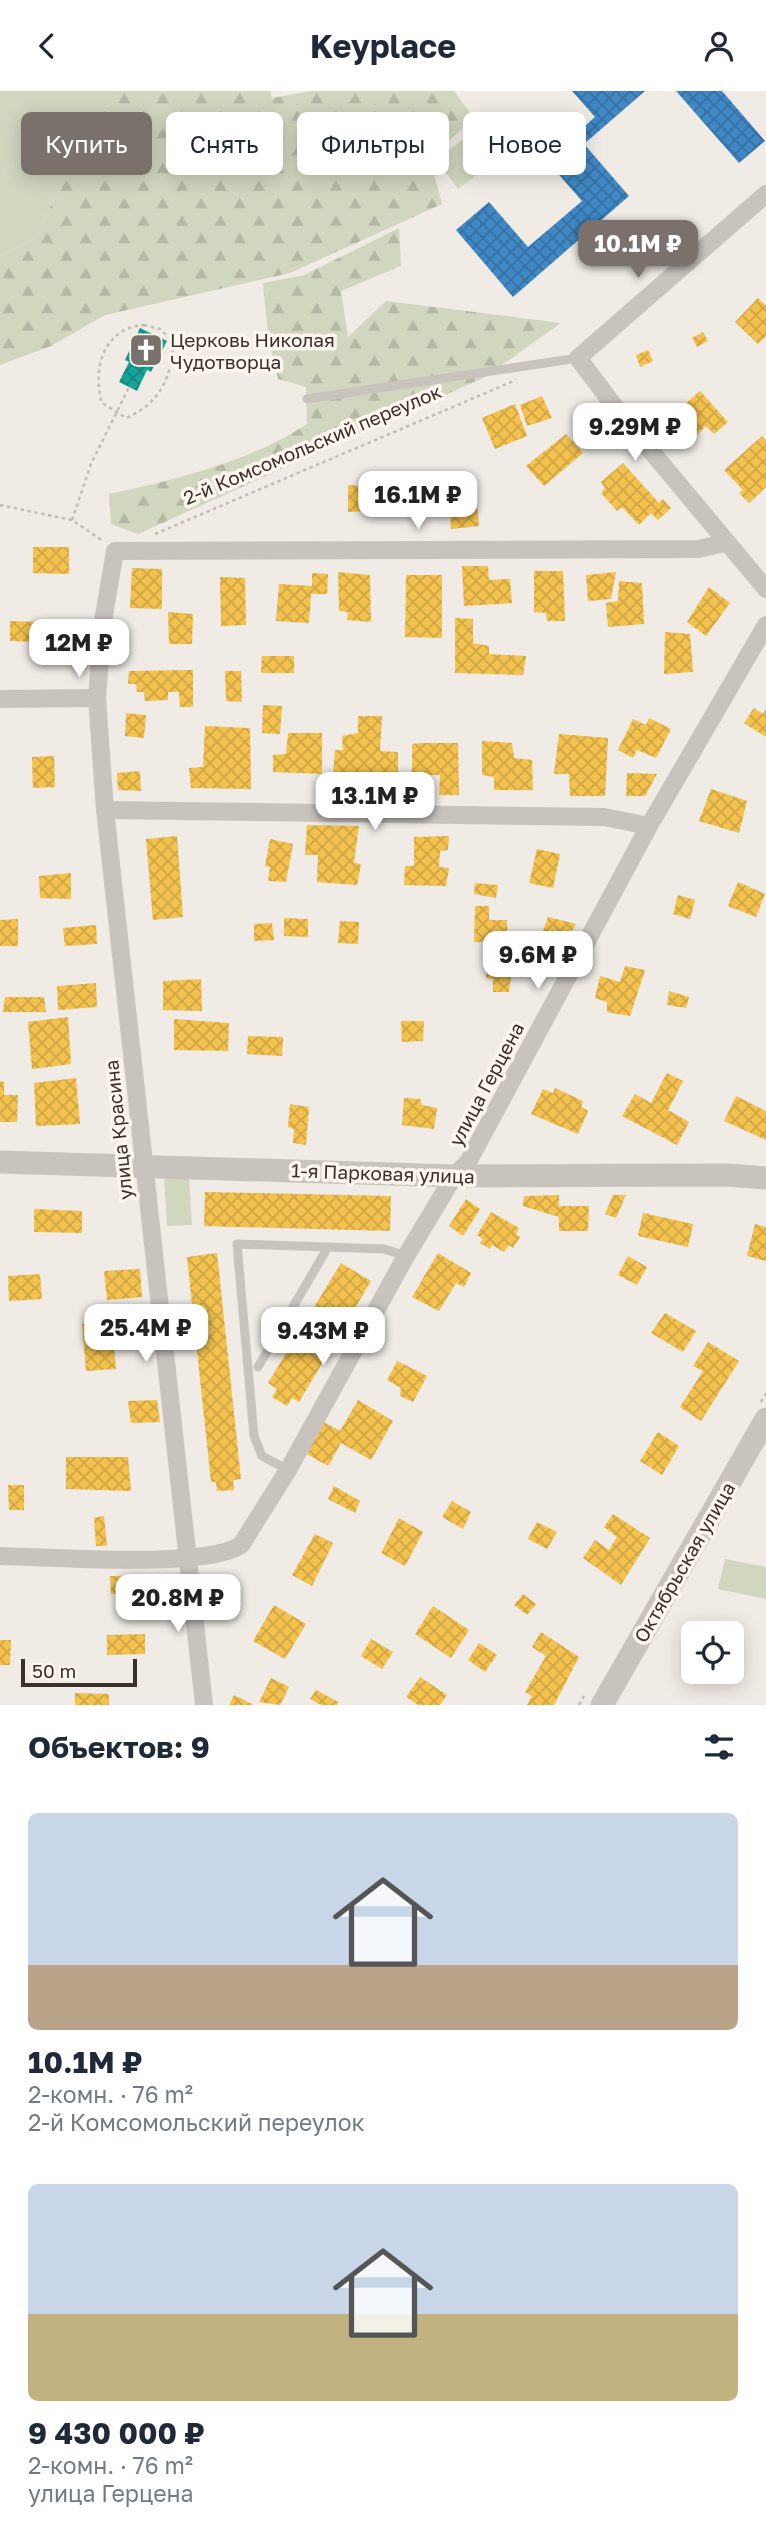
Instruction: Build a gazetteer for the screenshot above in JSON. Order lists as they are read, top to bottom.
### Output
{
  "streets": {
    "street": [
      "улица Герцена",
      "улица Красина",
      "1-я Парковая улица",
      "Октябрьская улица"
    ],
    "path": ["2-й Комсомольский переулок"]
  },
  "crossings": [
    ["улица Герцена", "улица Красина"],
    ["улица Герцена", "1-я Парковая улица"],
    ["улица Красина", "1-я Парковая улица"]
  ],
  "places": {
    "church": ["Церковь Николая Чудотворца"]
  },
  "scale_bar": "50 m",
  "page": {
    "header": "Keyplace",
    "chip": [
      "Купить",
      "Снять",
      "Фильтры",
      "Новое"
    ],
    "price": [
      "10.1M ₽",
      "9.29M ₽",
      "16.1M ₽",
      "12M ₽",
      "13.1M ₽",
      "9.6M ₽",
      "25.4M ₽",
      "9.43M ₽",
      "20.8M ₽"
    ],
    "scale": "50 m",
    "heading": "Объектов: 9",
    "list": [
      {
        "name": "10.1M ₽",
        "note": "2-комн. · 76 m² · 2-й Комсомольский переулок"
      },
      {
        "name": "9 430 000 ₽",
        "note": "2-комн. · 76 m² · улица Герцена"
      }
    ]
  }
}
